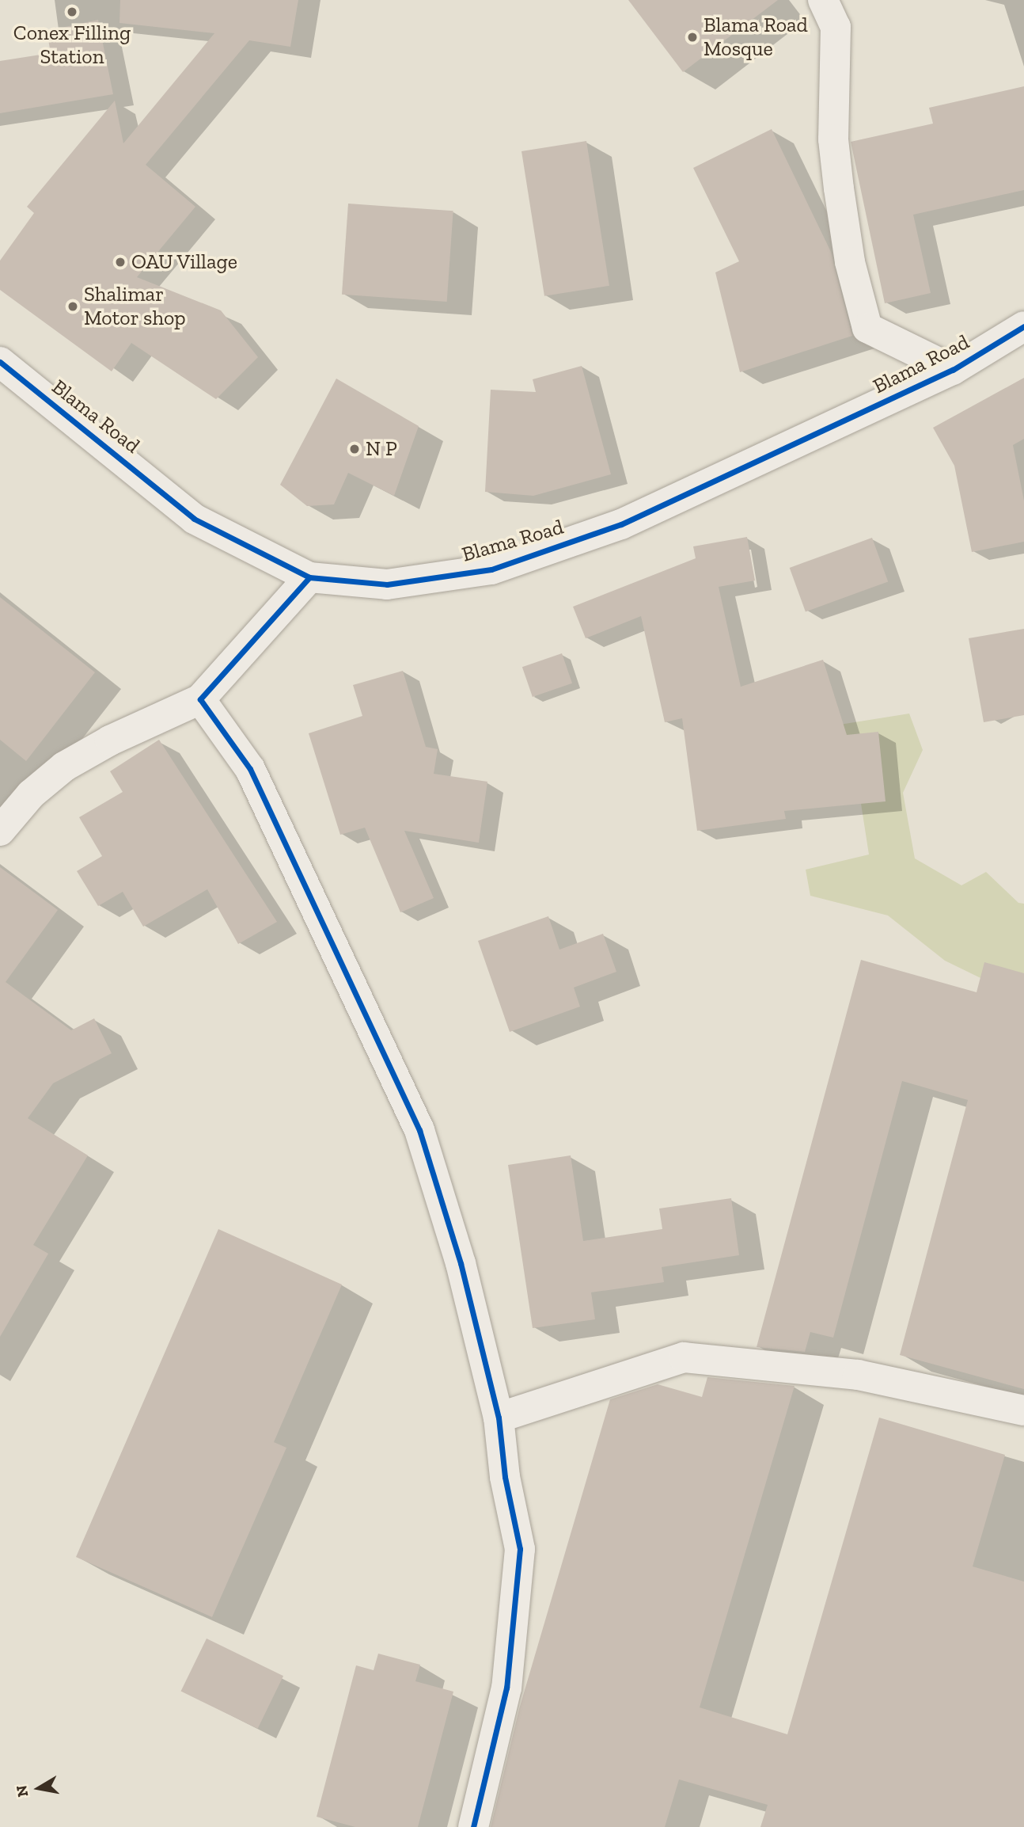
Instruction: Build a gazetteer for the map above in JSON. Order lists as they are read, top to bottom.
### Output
{
  "streets": {
    "street": ["Blama Road"]
  },
  "places": [
    "Conex Filling Station",
    "Blama Road Mosque",
    "OAU Village",
    "Shalimar Motor shop",
    "N P"
  ],
  "north": "left"
}
